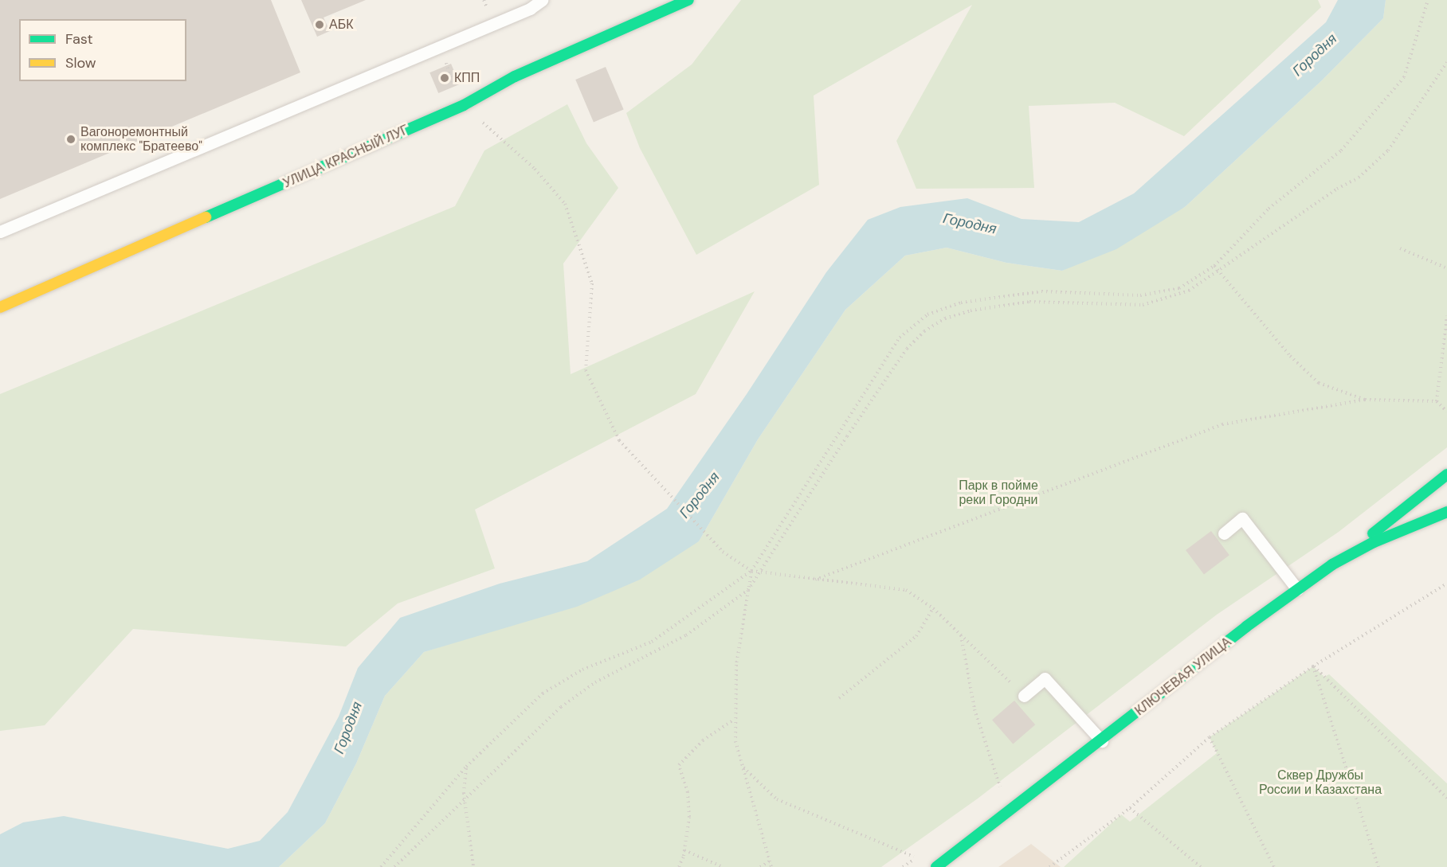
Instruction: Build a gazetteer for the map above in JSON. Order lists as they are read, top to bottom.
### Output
{
  "streets": {
    "street": ["УЛИЦА КРАСНЫЙ ЛУГ", "КЛЮЧЕВАЯ УЛИЦА"]
  },
  "water": ["Городня"],
  "parks": ["Парк в пойме реки Городни", "Сквер Дружбы России и Казахстана"],
  "places": ["АБК", "КПП", "Вагоноремонтный комплекс \"Братеево\""],
  "legend": ["Fast", "Slow"]
}
